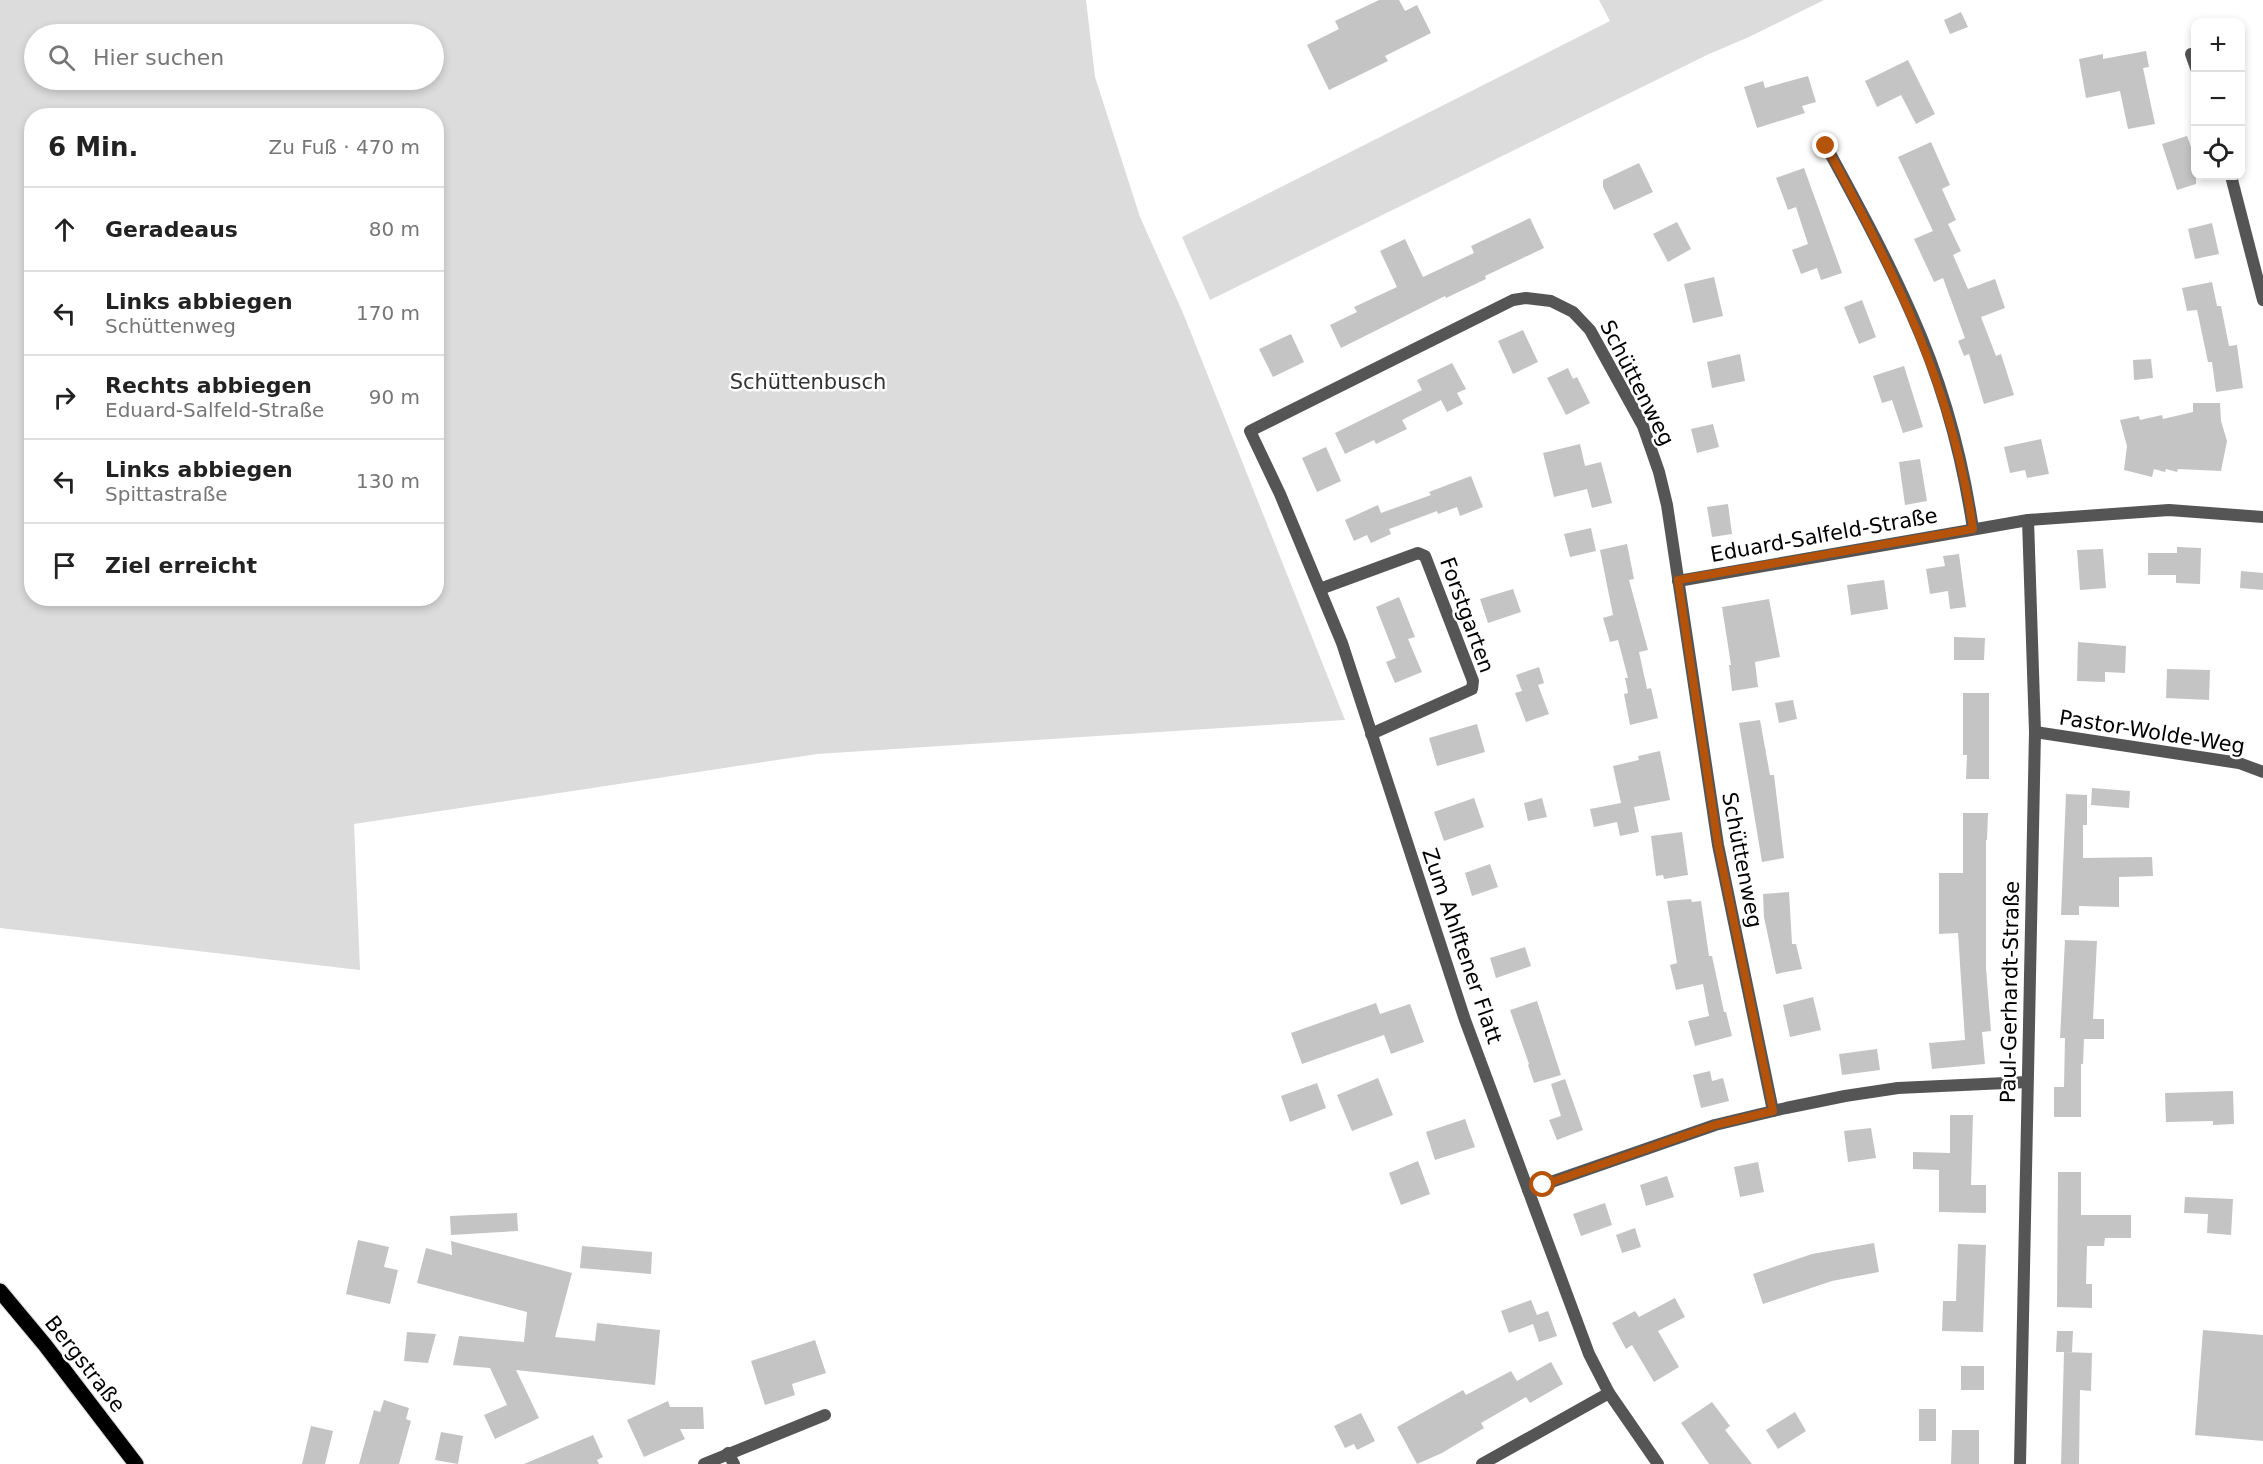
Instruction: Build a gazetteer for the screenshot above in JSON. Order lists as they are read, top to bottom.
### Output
{
  "streets": {
    "main road": ["Bergstraße"],
    "street": [
      "Schüttenweg",
      "Eduard-Salfeld-Straße",
      "Forstgarten",
      "Pastor-Wolde-Weg",
      "Zum Ahlftener Flatt",
      "Paul-Gerhardt-Straße"
    ]
  },
  "crossings": [
    ["Schüttenweg", "Eduard-Salfeld-Straße"],
    ["Schüttenweg", "Zum Ahlftener Flatt"],
    ["Eduard-Salfeld-Straße", "Paul-Gerhardt-Straße"],
    ["Forstgarten", "Zum Ahlftener Flatt"],
    ["Pastor-Wolde-Weg", "Paul-Gerhardt-Straße"]
  ],
  "parks": ["Schüttenbusch"],
  "page": {
    "map_buttons": ["+", "−"],
    "search": "Hier suchen",
    "heading": ["6 Min.", "Zu Fuß · 470 m"],
    "list": [
      ["Geradeaus", "80 m"],
      ["Links abbiegen", "Schüttenweg", "170 m"],
      ["Rechts abbiegen", "Eduard-Salfeld-Straße", "90 m"],
      ["Links abbiegen", "Spittastraße", "130 m"],
      "Ziel erreicht"
    ]
  }
}
